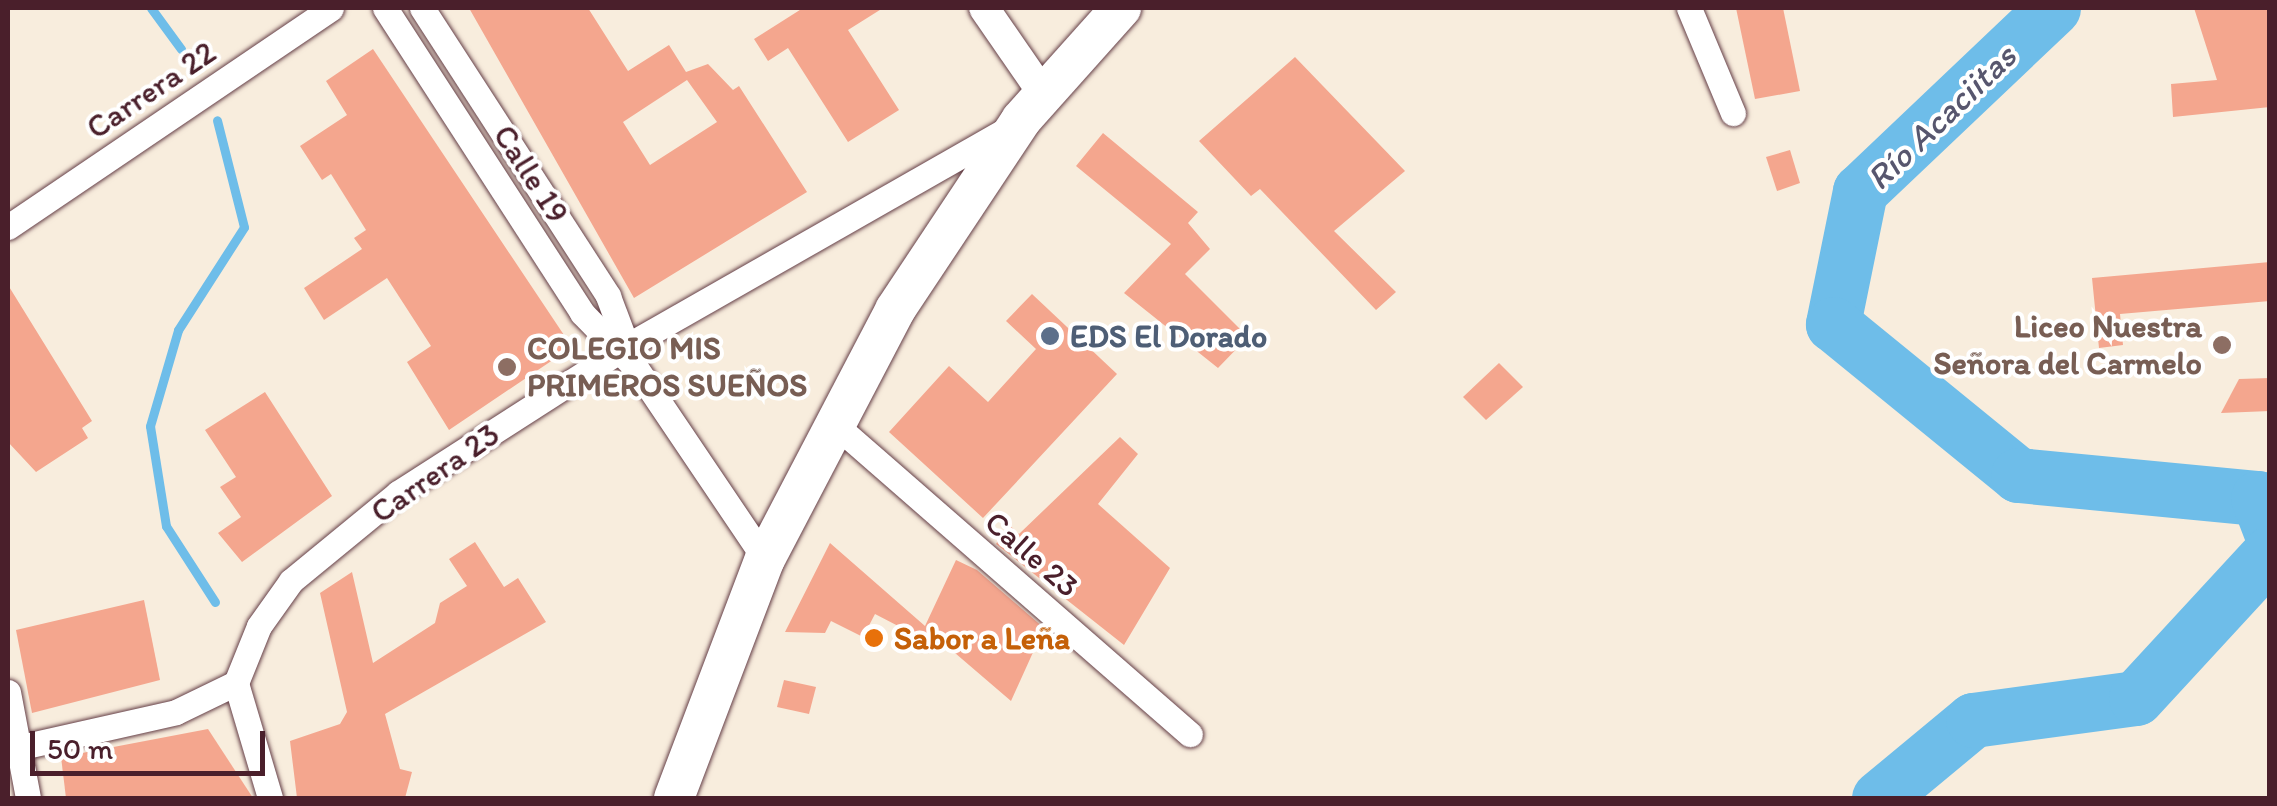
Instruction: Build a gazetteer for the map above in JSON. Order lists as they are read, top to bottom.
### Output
{
  "streets": {
    "main road": ["Carrera 23"],
    "street": ["Carrera 22", "Calle 19", "Calle 23"]
  },
  "crossings": [
    ["Calle 19", "Carrera 23"]
  ],
  "water": ["Río Acaciitas"],
  "places": [
    "EDS El Dorado",
    "Liceo Nuestra Señora del Carmelo",
    "COLEGIO MIS PRIMEROS SUEÑOS",
    "Sabor a Leña"
  ],
  "scale_bar": "50 m"
}
